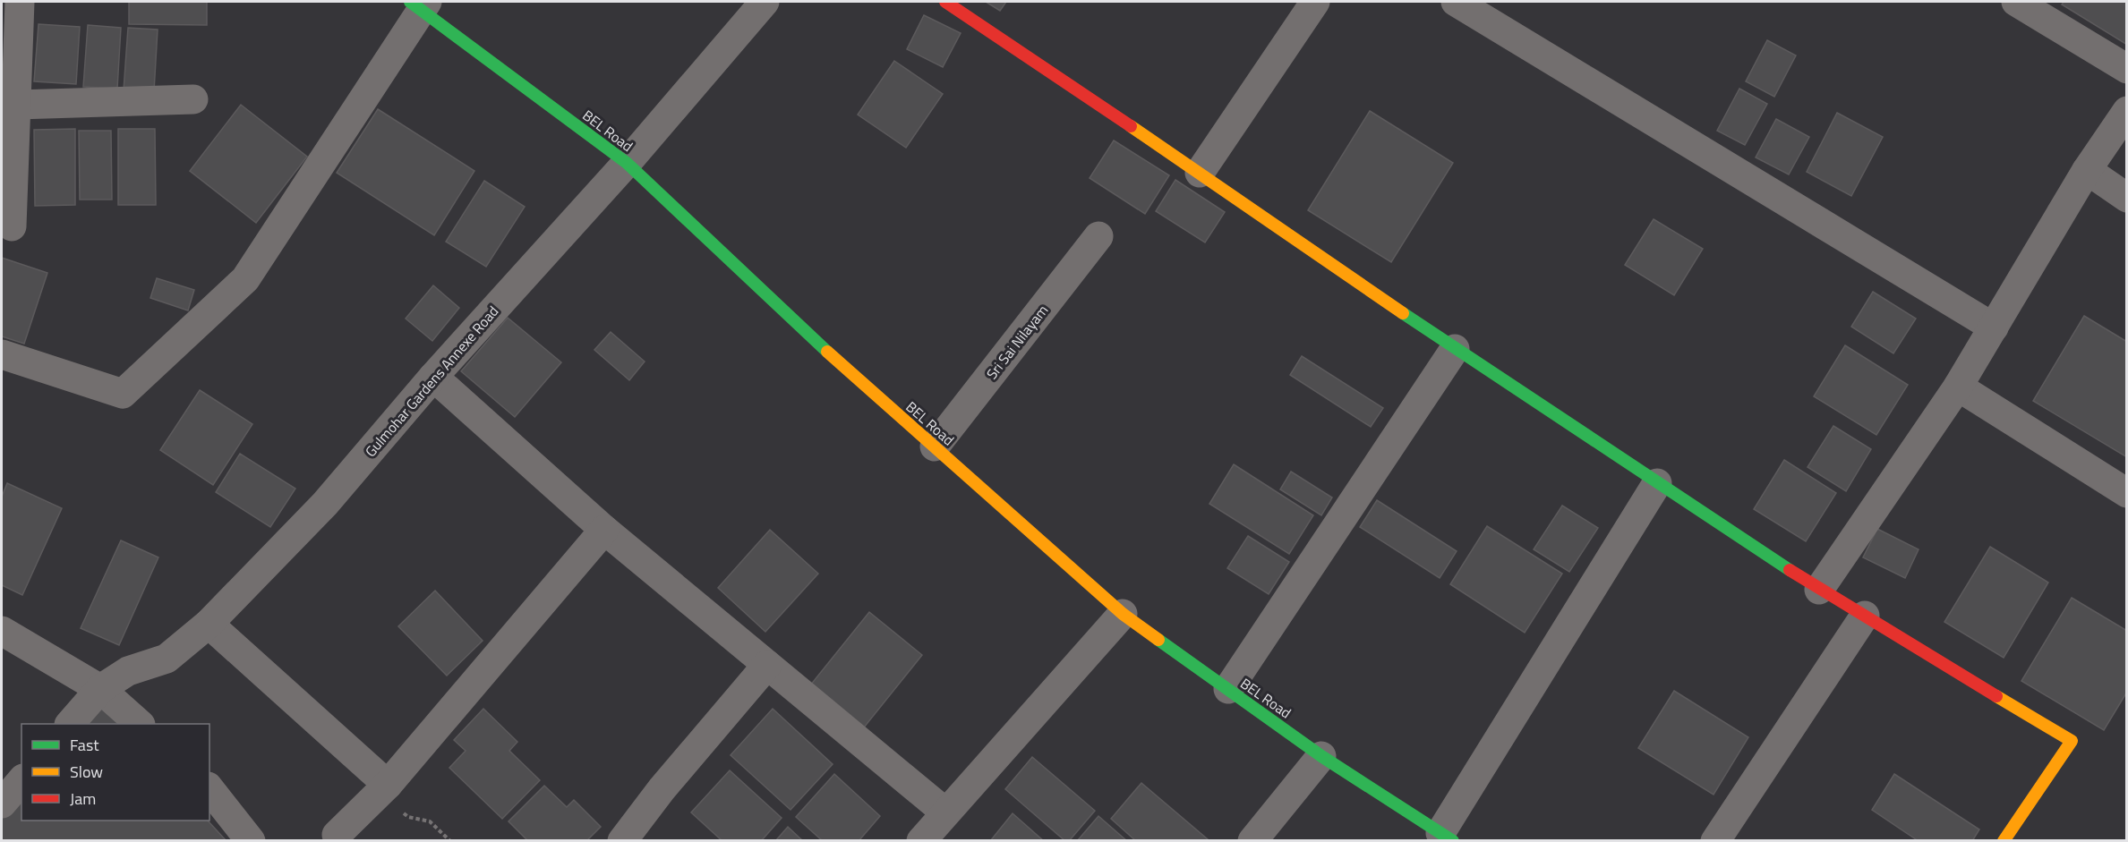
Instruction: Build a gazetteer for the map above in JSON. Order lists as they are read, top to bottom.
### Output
{
  "streets": {
    "street": ["BEL Road", "Sri Sai Nilayam", "Gulmohar Gardens Annexe Road"]
  },
  "crossings": [
    ["BEL Road", "Sri Sai Nilayam"],
    ["BEL Road", "Gulmohar Gardens Annexe Road"]
  ],
  "legend": ["Fast", "Slow", "Jam"]
}
